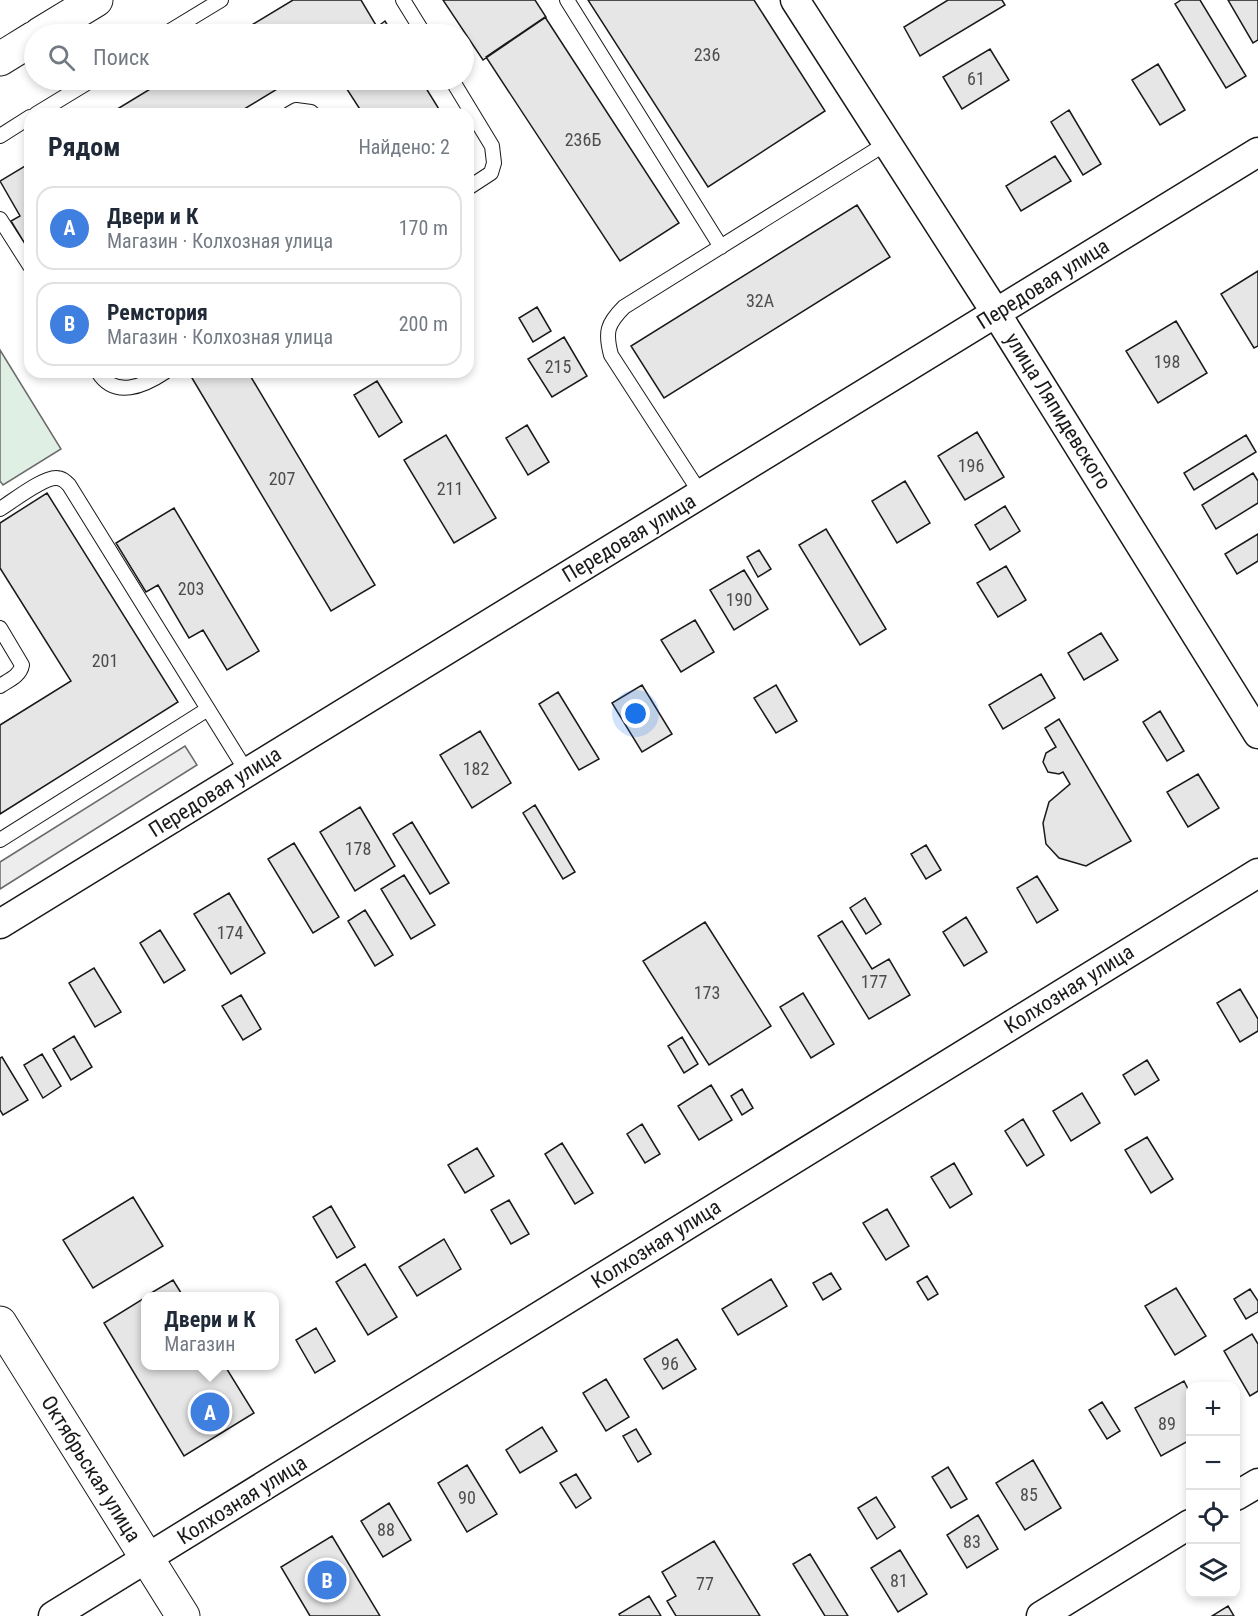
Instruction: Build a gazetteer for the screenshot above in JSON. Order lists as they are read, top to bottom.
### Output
{
  "streets": {
    "main road": ["Октябрьская улица"],
    "street": ["Передовая улица", "улица Ляпидевского", "Колхозная улица"]
  },
  "crossings": [
    ["Передовая улица", "улица Ляпидевского"],
    ["Колхозная улица", "Октябрьская улица"]
  ],
  "house_numbers": [
    "236",
    "61",
    "236Б",
    "32А",
    "198",
    "215",
    "196",
    "207",
    "211",
    "203",
    "190",
    "201",
    "182",
    "178",
    "174",
    "177",
    "173",
    "96",
    "89",
    "85",
    "90",
    "88",
    "83",
    "81",
    "77"
  ],
  "page": {
    "search": "Поиск",
    "heading": ["Рядом", "Найдено: 2"],
    "list": [
      {
        "mark": "A",
        "name": "Двери и К",
        "note": "Магазин · Колхозная улица",
        "value": "170 m"
      },
      {
        "mark": "B",
        "name": "Ремстория",
        "note": "Магазин · Колхозная улица",
        "value": "200 m"
      }
    ],
    "popup": ["Двери и К", "Магазин"],
    "map_buttons": ["+", "−"],
    "pins": ["A", "B"]
  }
}
